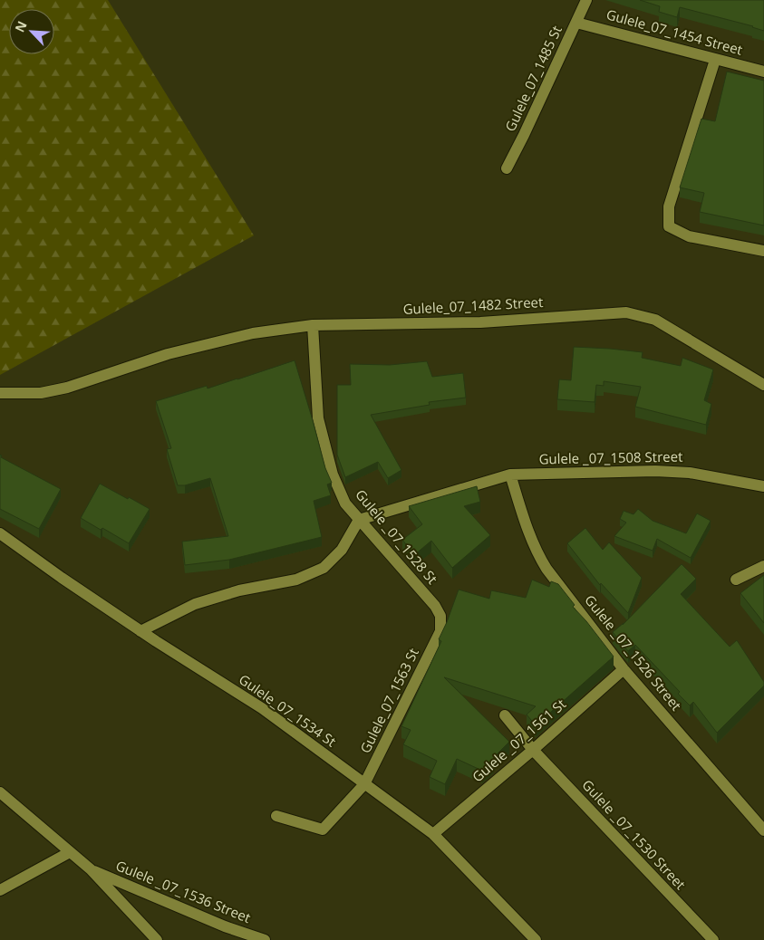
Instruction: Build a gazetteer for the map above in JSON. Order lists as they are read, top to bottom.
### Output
{
  "streets": {
    "street": [
      "Gulele_07_1454 Street",
      "Gulele_07_1485 St",
      "Gulele_07_1482 Street",
      "Gulele _07_1508 Street",
      "Gulele _07_1528 St",
      "Gulele _07_1526 Street",
      "Gulele_07_1563 St",
      "Gulele_07_1534 St",
      "Gulele _07_1561 St",
      "Gulele _07_1530 Street",
      "Gulele _07_1536 Street"
    ]
  },
  "crossings": [
    ["Gulele_07_1454 Street", "Gulele_07_1485 St"],
    ["Gulele_07_1482 Street", "Gulele _07_1528 St"],
    ["Gulele _07_1508 Street", "Gulele _07_1528 St"],
    ["Gulele _07_1508 Street", "Gulele _07_1526 Street"],
    ["Gulele _07_1528 St", "Gulele_07_1563 St"],
    ["Gulele _07_1526 Street", "Gulele _07_1561 St"],
    ["Gulele_07_1563 St", "Gulele_07_1534 St"],
    ["Gulele_07_1534 St", "Gulele _07_1561 St"],
    ["Gulele _07_1561 St", "Gulele _07_1530 Street"]
  ],
  "north": "top left"
}
